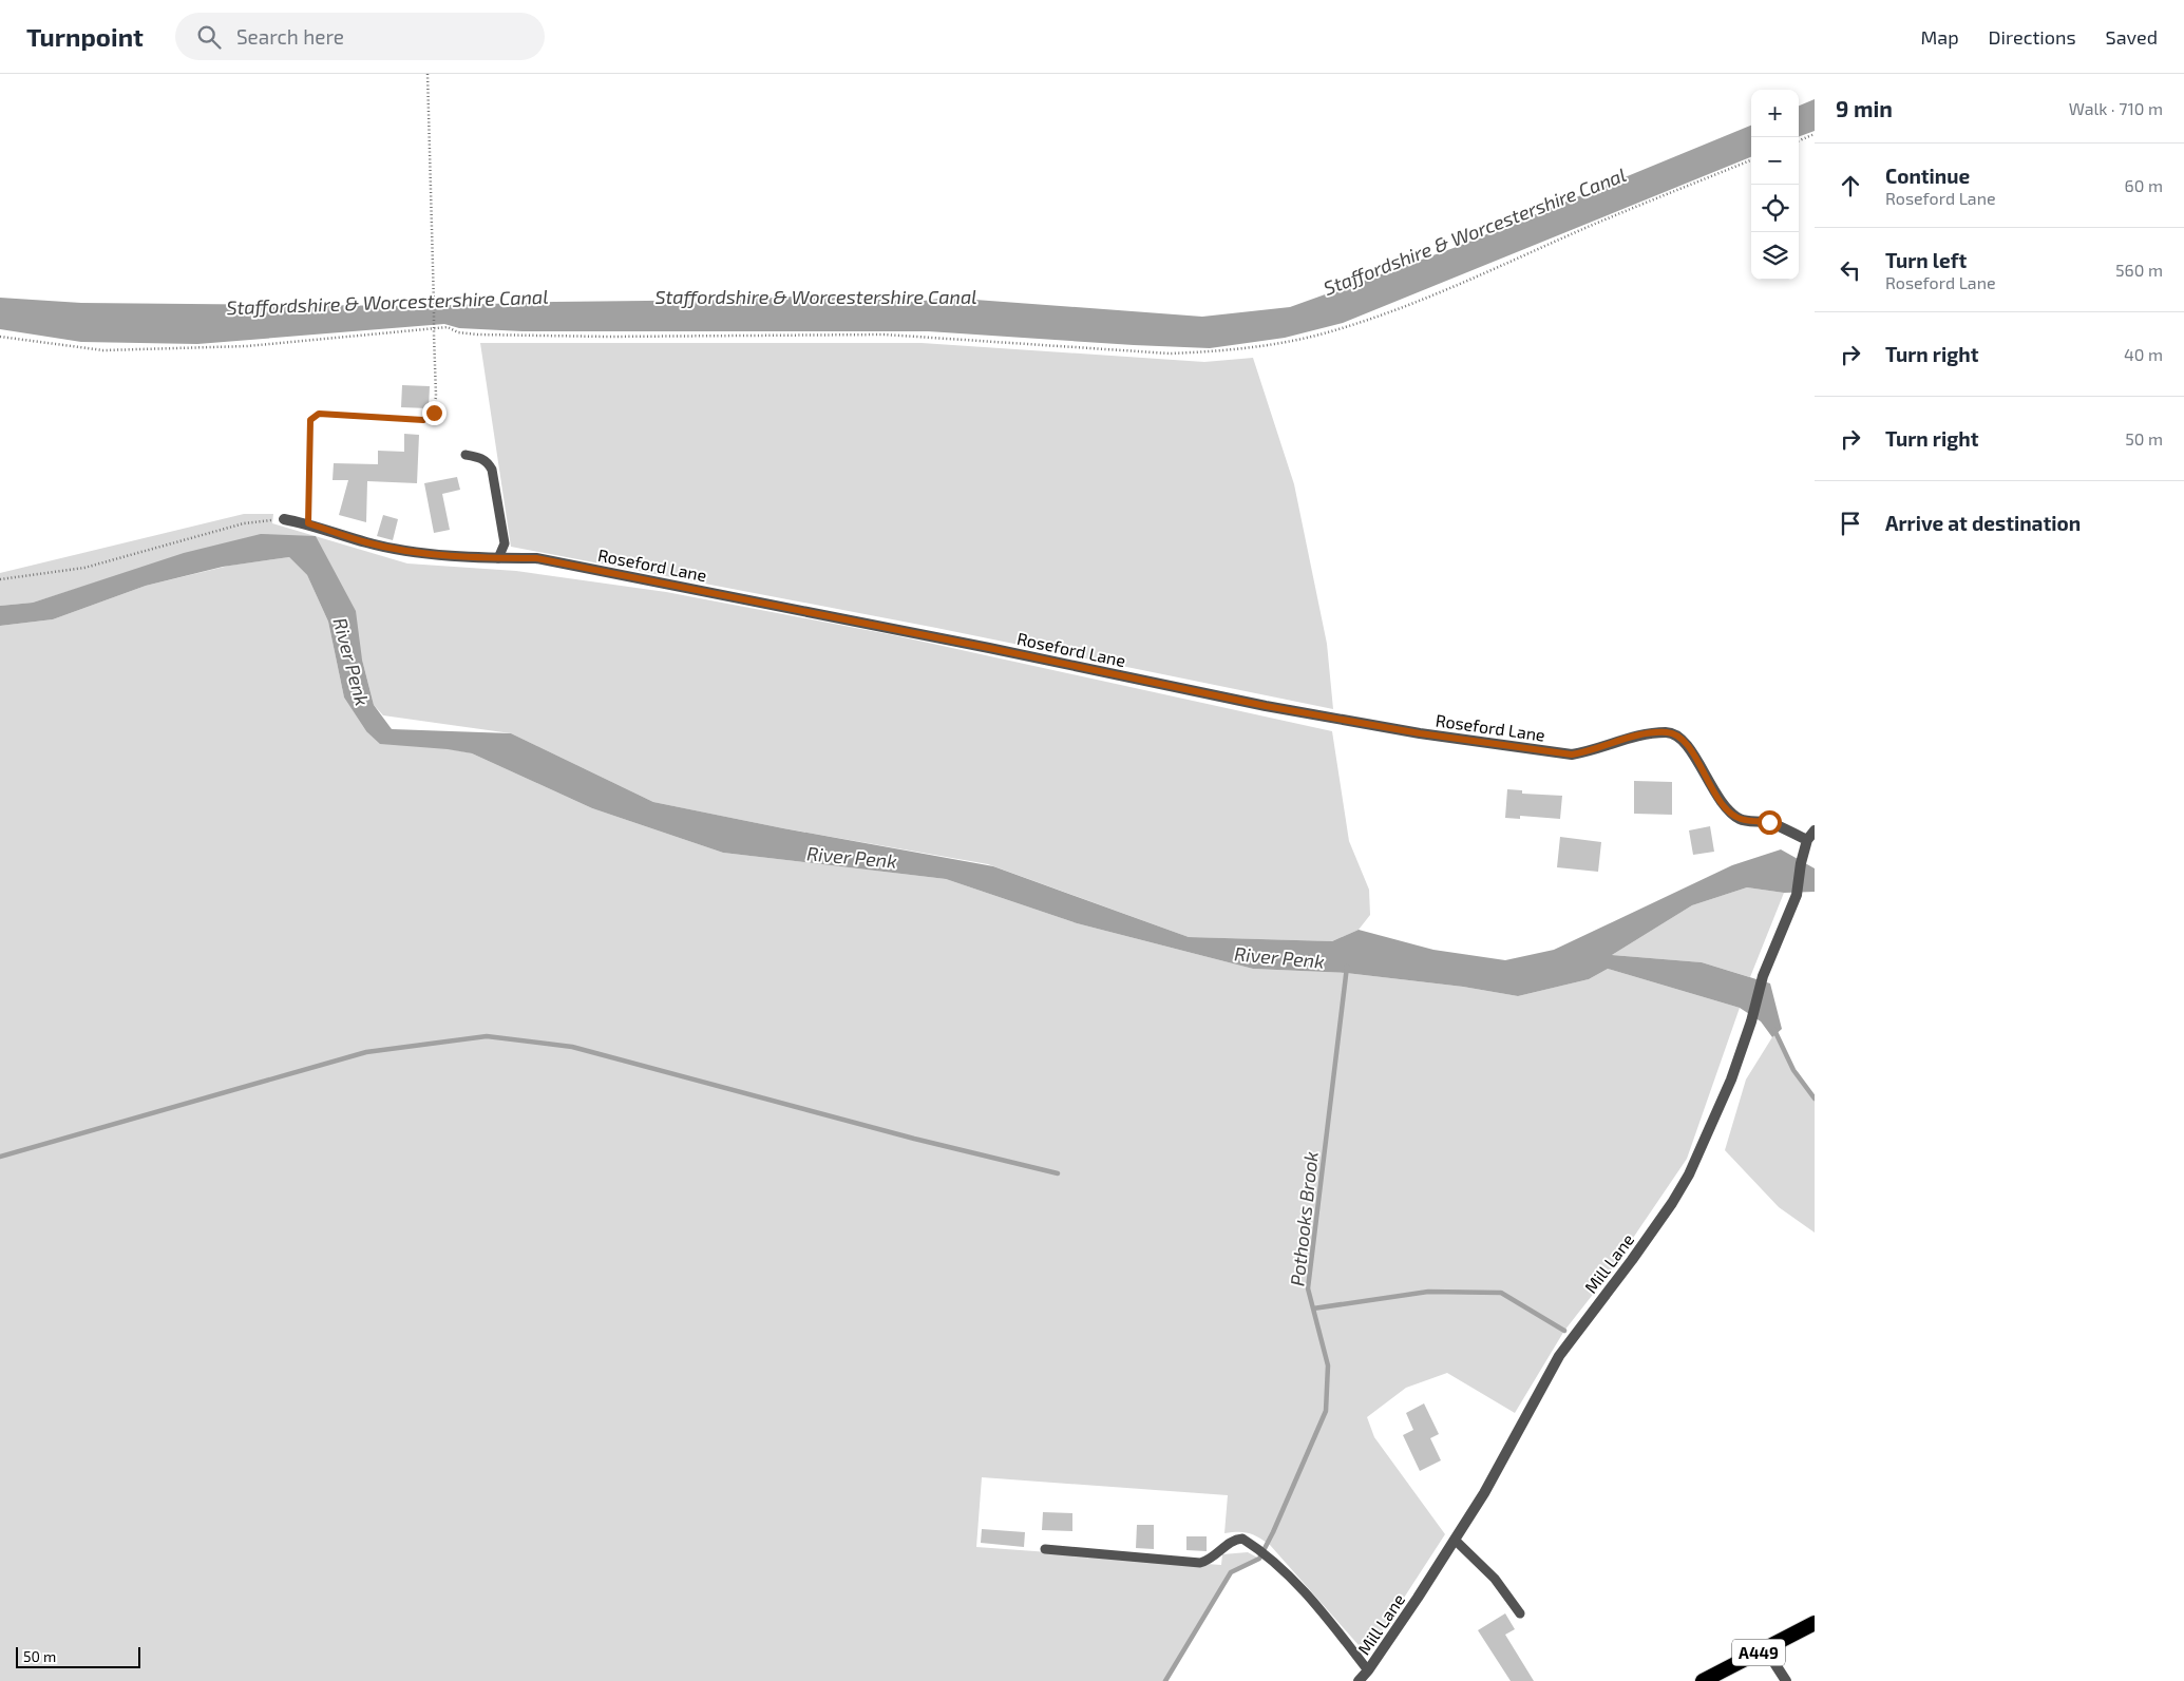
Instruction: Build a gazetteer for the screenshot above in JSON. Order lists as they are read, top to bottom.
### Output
{
  "streets": {
    "highway": ["A449"],
    "street": ["Roseford Lane", "Mill Lane"]
  },
  "crossings": [
    ["Roseford Lane", "Mill Lane"]
  ],
  "water": ["Staffordshire & Worcestershire Canal", "River Penk", "Pothooks Brook"],
  "scale_bar": "50 m",
  "page": {
    "header": "Turnpoint",
    "search": "Search here",
    "nav": ["Map", "Directions", "Saved"],
    "heading": ["9 min", "Walk · 710 m"],
    "map_buttons": ["+", "−"],
    "list": [
      ["Continue", "Roseford Lane", "60 m"],
      ["Turn left", "Roseford Lane", "560 m"],
      ["Turn right", "40 m"],
      ["Turn right", "50 m"],
      "Arrive at destination"
    ],
    "scale": "50 m"
  }
}
